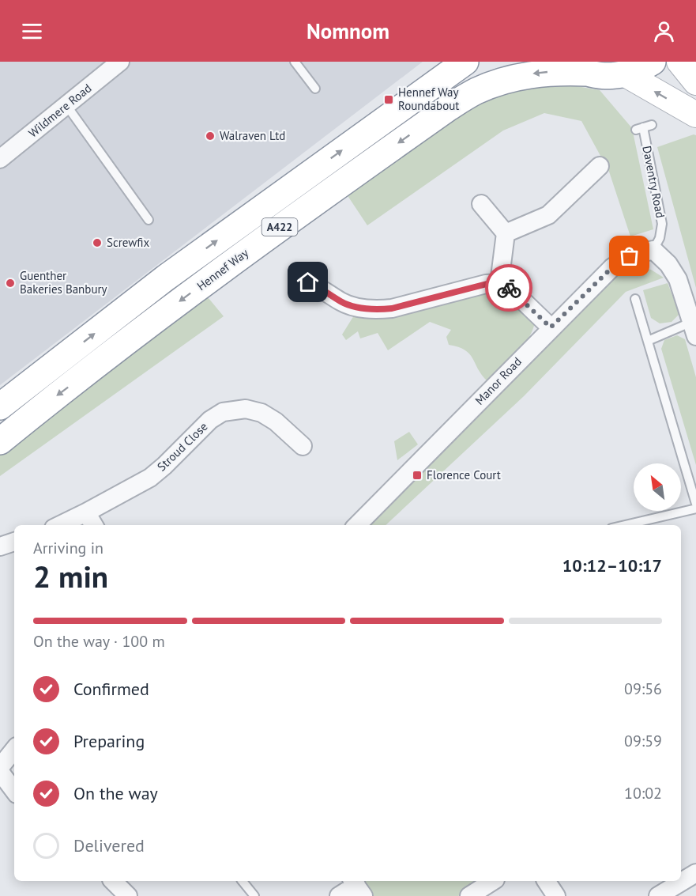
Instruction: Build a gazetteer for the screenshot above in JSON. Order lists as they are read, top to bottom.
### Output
{
  "streets": {
    "highway": ["A422", "Hennef Way"],
    "street": ["Wildmere Road", "Manor Road", "Stroud Close"],
    "lane": ["Daventry Road"]
  },
  "crossings": [
    ["Daventry Road", "Manor Road"]
  ],
  "places": {
    "transit": ["Hennef Way Roundabout", "Florence Court"],
    "other": ["Walraven Ltd", "Screwfix", "Guenther Bakeries Banbury"]
  },
  "north": "top left",
  "page": {
    "header": "Nomnom",
    "heading": ["2 min", "Arriving in", "10:12–10:17"],
    "bar": "On the way · 100 m",
    "list": [
      ["Confirmed", "09:56"],
      ["Preparing", "09:59"],
      ["On the way", "10:02"],
      "Delivered"
    ]
  }
}
